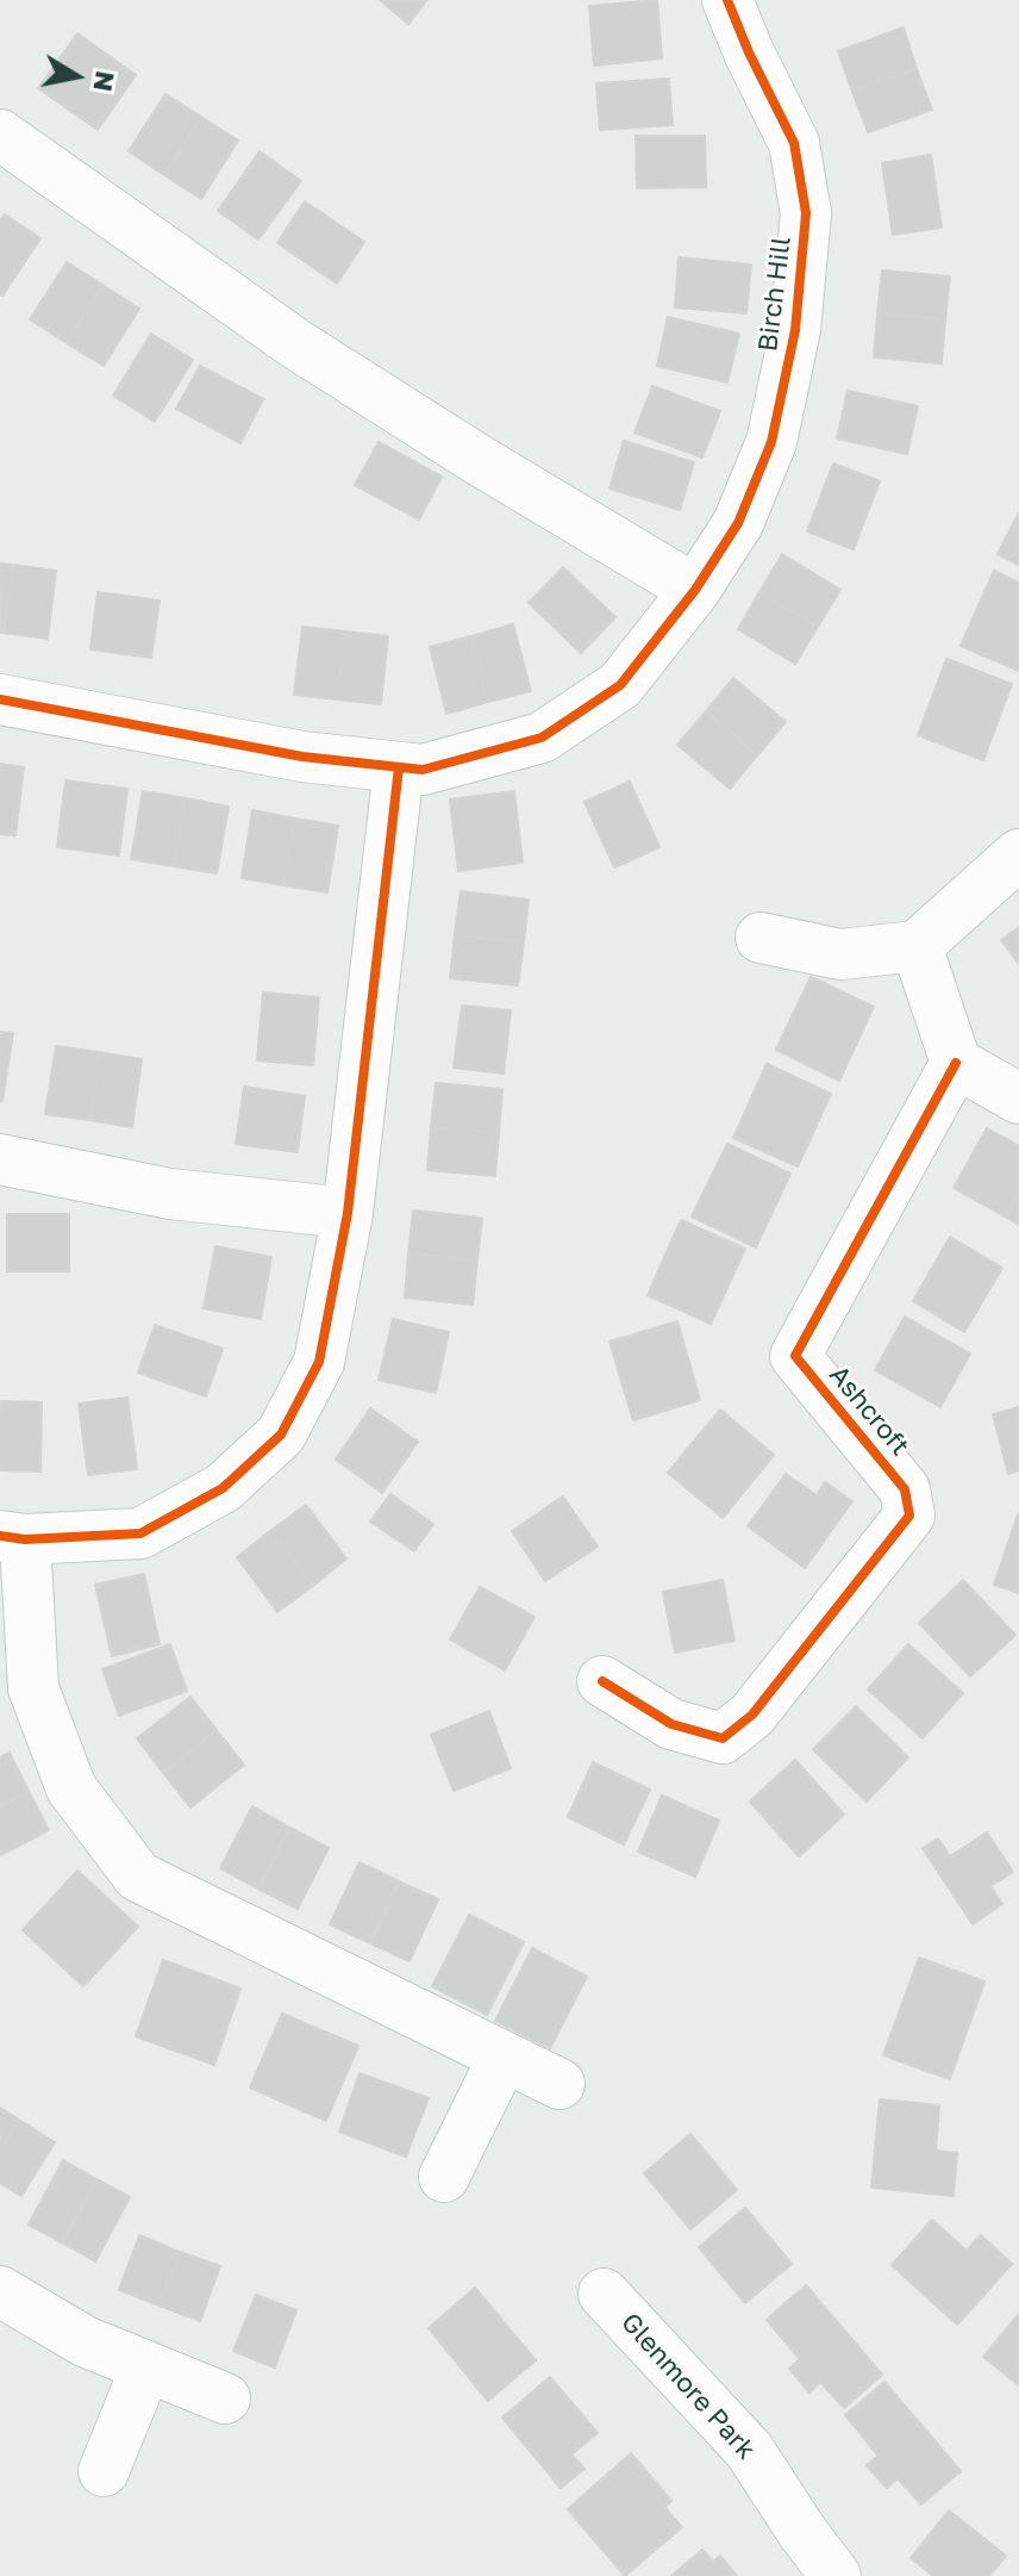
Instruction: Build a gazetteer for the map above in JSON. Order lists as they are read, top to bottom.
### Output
{
  "streets": {
    "street": ["Birch Hill", "Ashcroft", "Glenmore Park"]
  },
  "north": "right"
}
